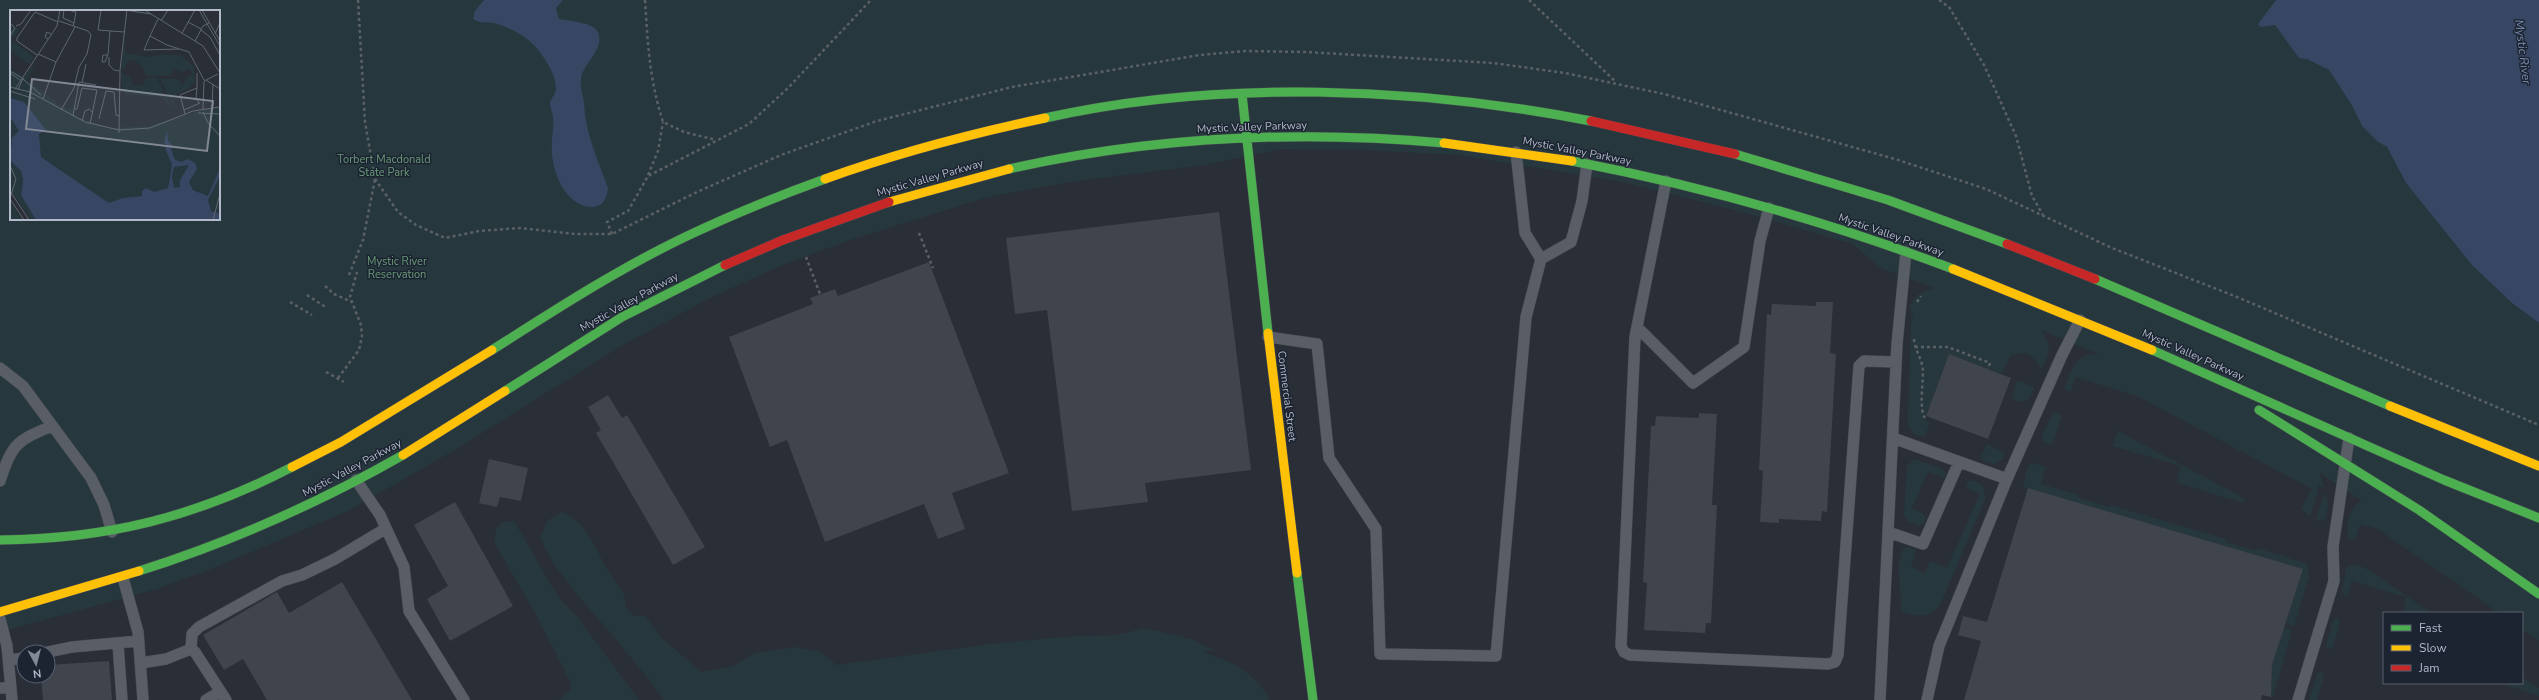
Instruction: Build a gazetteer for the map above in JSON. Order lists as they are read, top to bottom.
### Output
{
  "streets": {
    "main road": ["Mystic Valley Parkway", "Commercial Street"]
  },
  "crossings": [
    ["Mystic Valley Parkway", "Commercial Street"]
  ],
  "water": ["Mystic River"],
  "parks": ["Torbert Macdonald State Park", "Mystic River Reservation"],
  "legend": ["Fast", "Slow", "Jam"],
  "north": "bottom"
}
